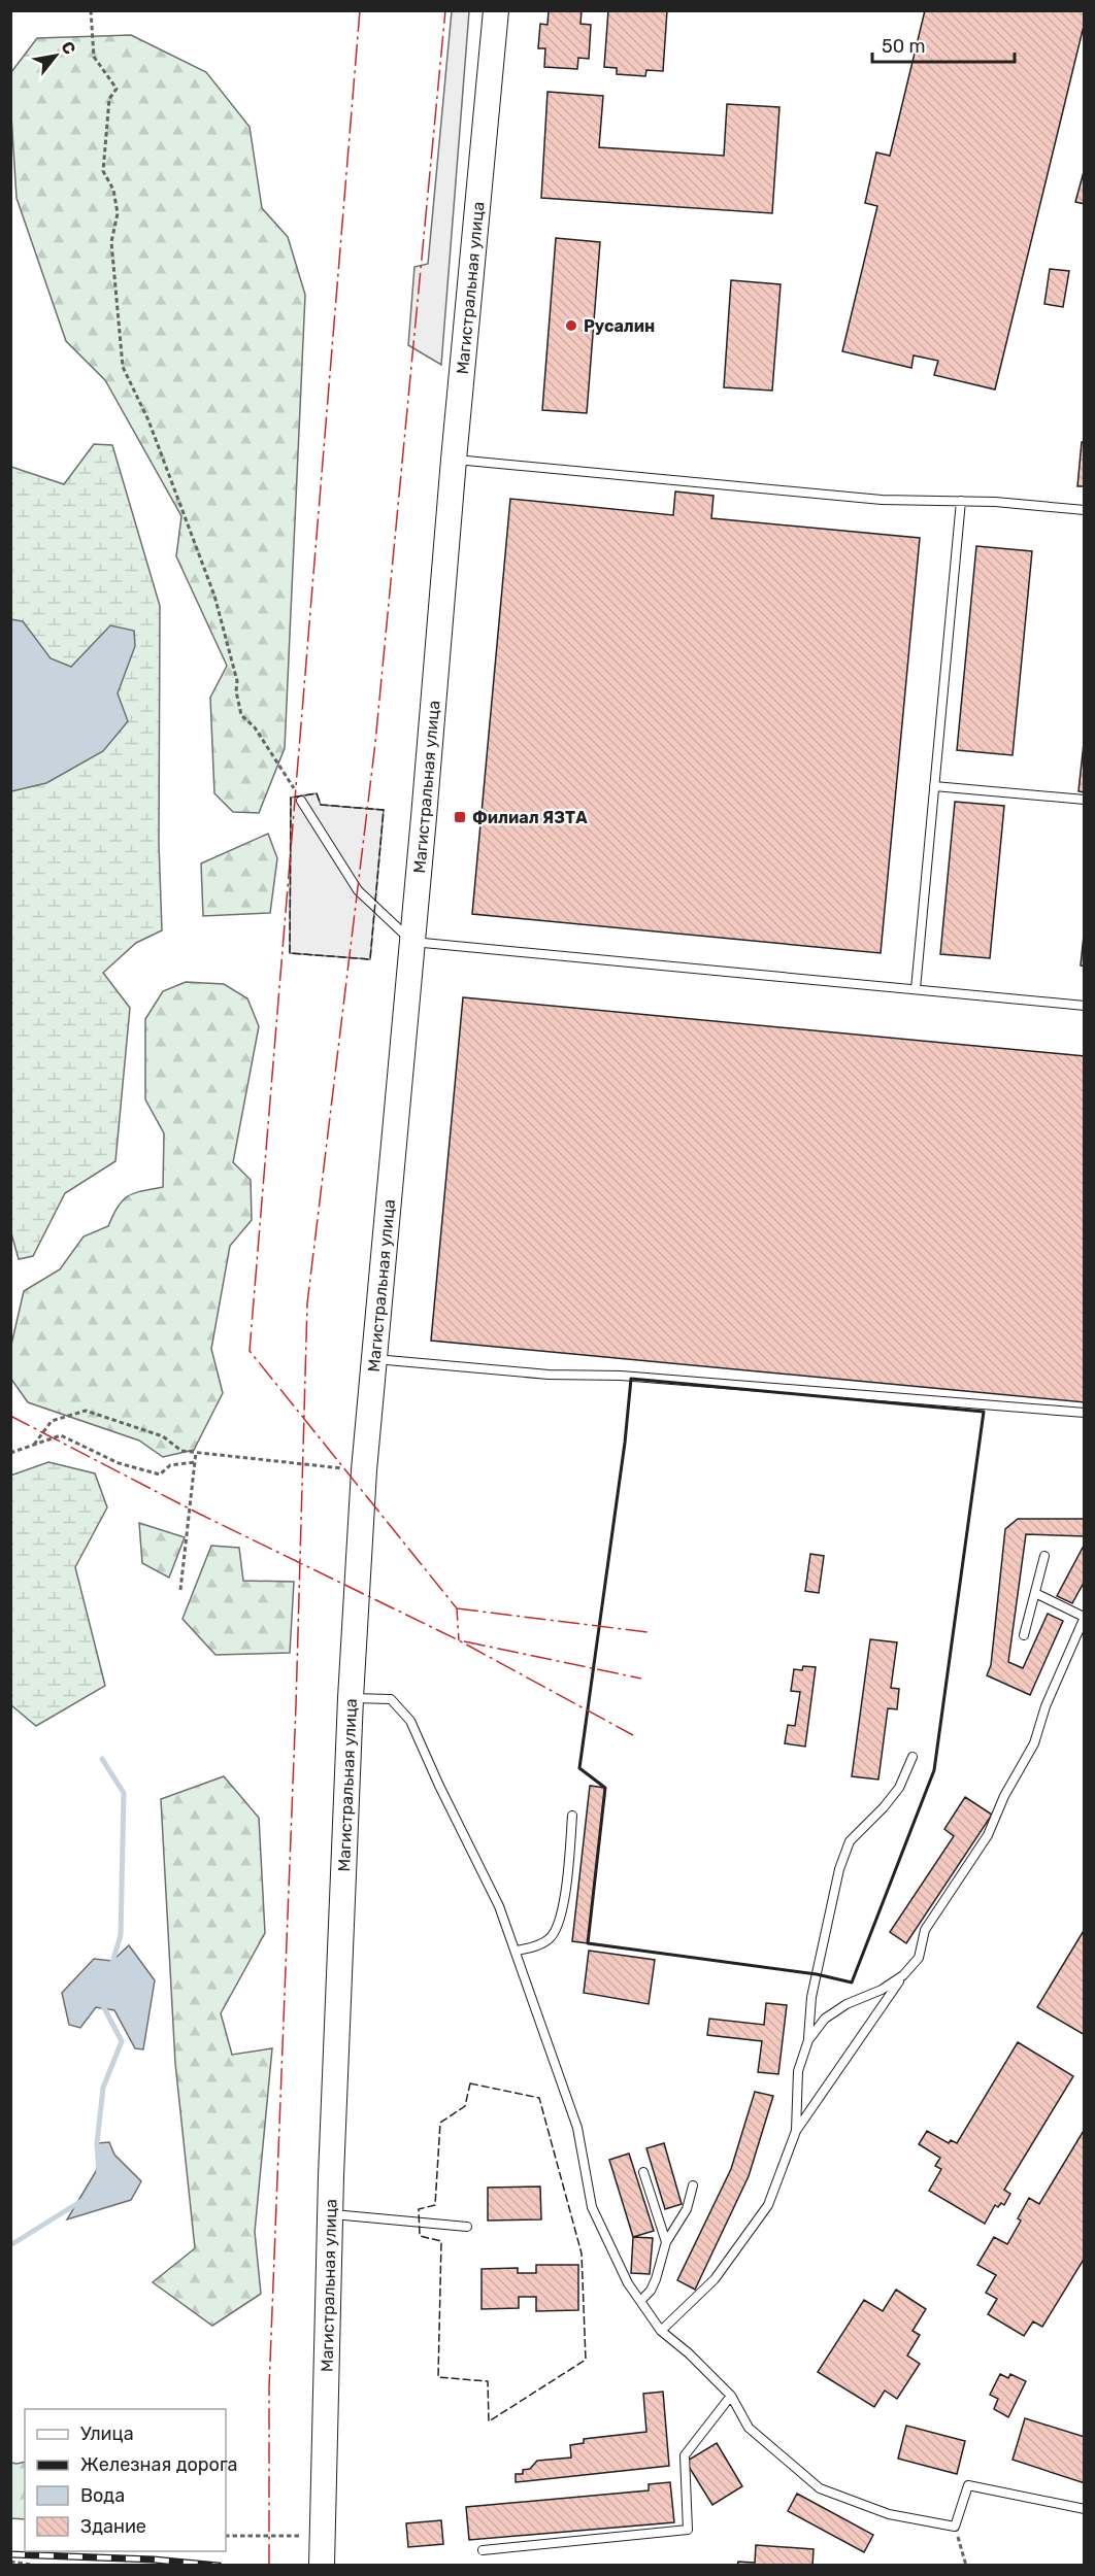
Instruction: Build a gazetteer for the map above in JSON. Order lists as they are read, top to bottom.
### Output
{
  "streets": {
    "main road": ["Магистральная улица"]
  },
  "places": {
    "other": ["Русалин"],
    "transit": ["Филиал ЯЗТА"]
  },
  "legend": [
    "Улица",
    "Железная дорога",
    "Вода",
    "Здание"
  ],
  "scale_bar": "50 m",
  "north": "top right"
}
